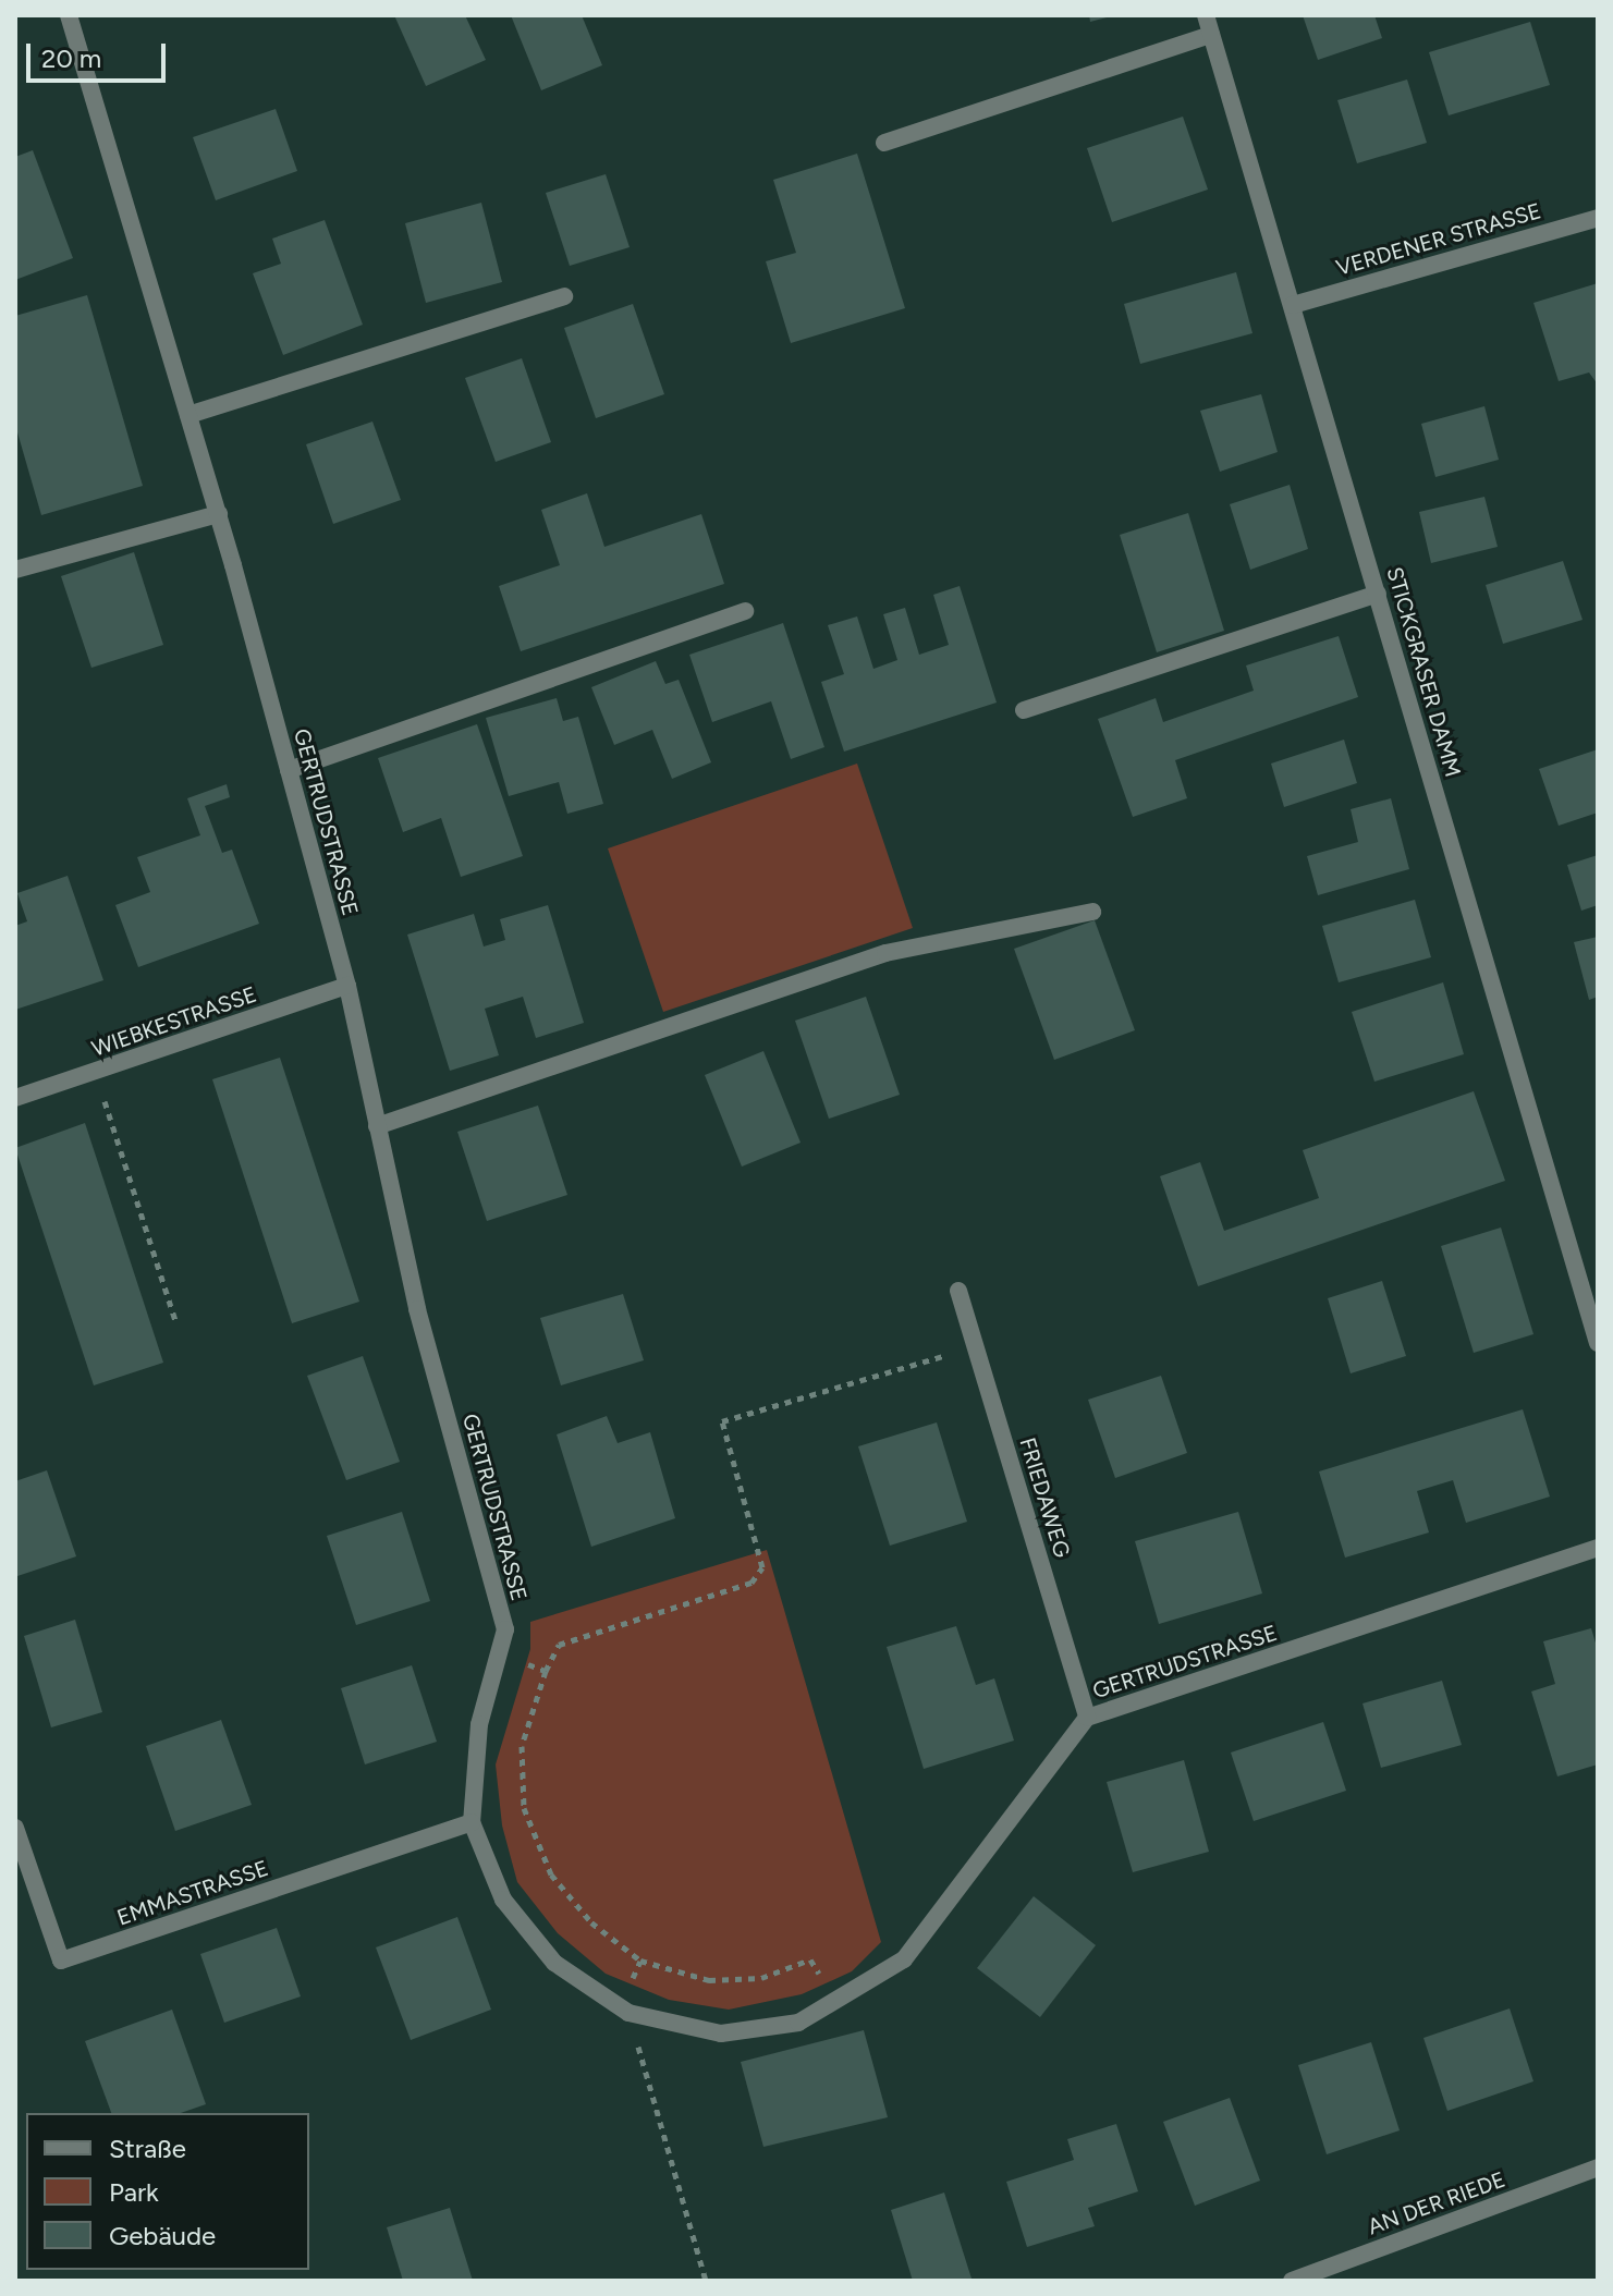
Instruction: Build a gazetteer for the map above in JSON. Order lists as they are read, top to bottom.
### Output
{
  "streets": {
    "street": [
      "VERDENER STRASSE",
      "STICKGRASER DAMM",
      "GERTRUDSTRASSE",
      "WIEBKESTRASSE",
      "FRIEDAWEG",
      "EMMASTRASSE",
      "AN DER RIEDE"
    ]
  },
  "crossings": [
    ["VERDENER STRASSE", "STICKGRASER DAMM"],
    ["GERTRUDSTRASSE", "WIEBKESTRASSE"],
    ["GERTRUDSTRASSE", "FRIEDAWEG"],
    ["GERTRUDSTRASSE", "EMMASTRASSE"]
  ],
  "legend": ["Straße", "Park", "Gebäude"],
  "scale_bar": "20 m"
}
